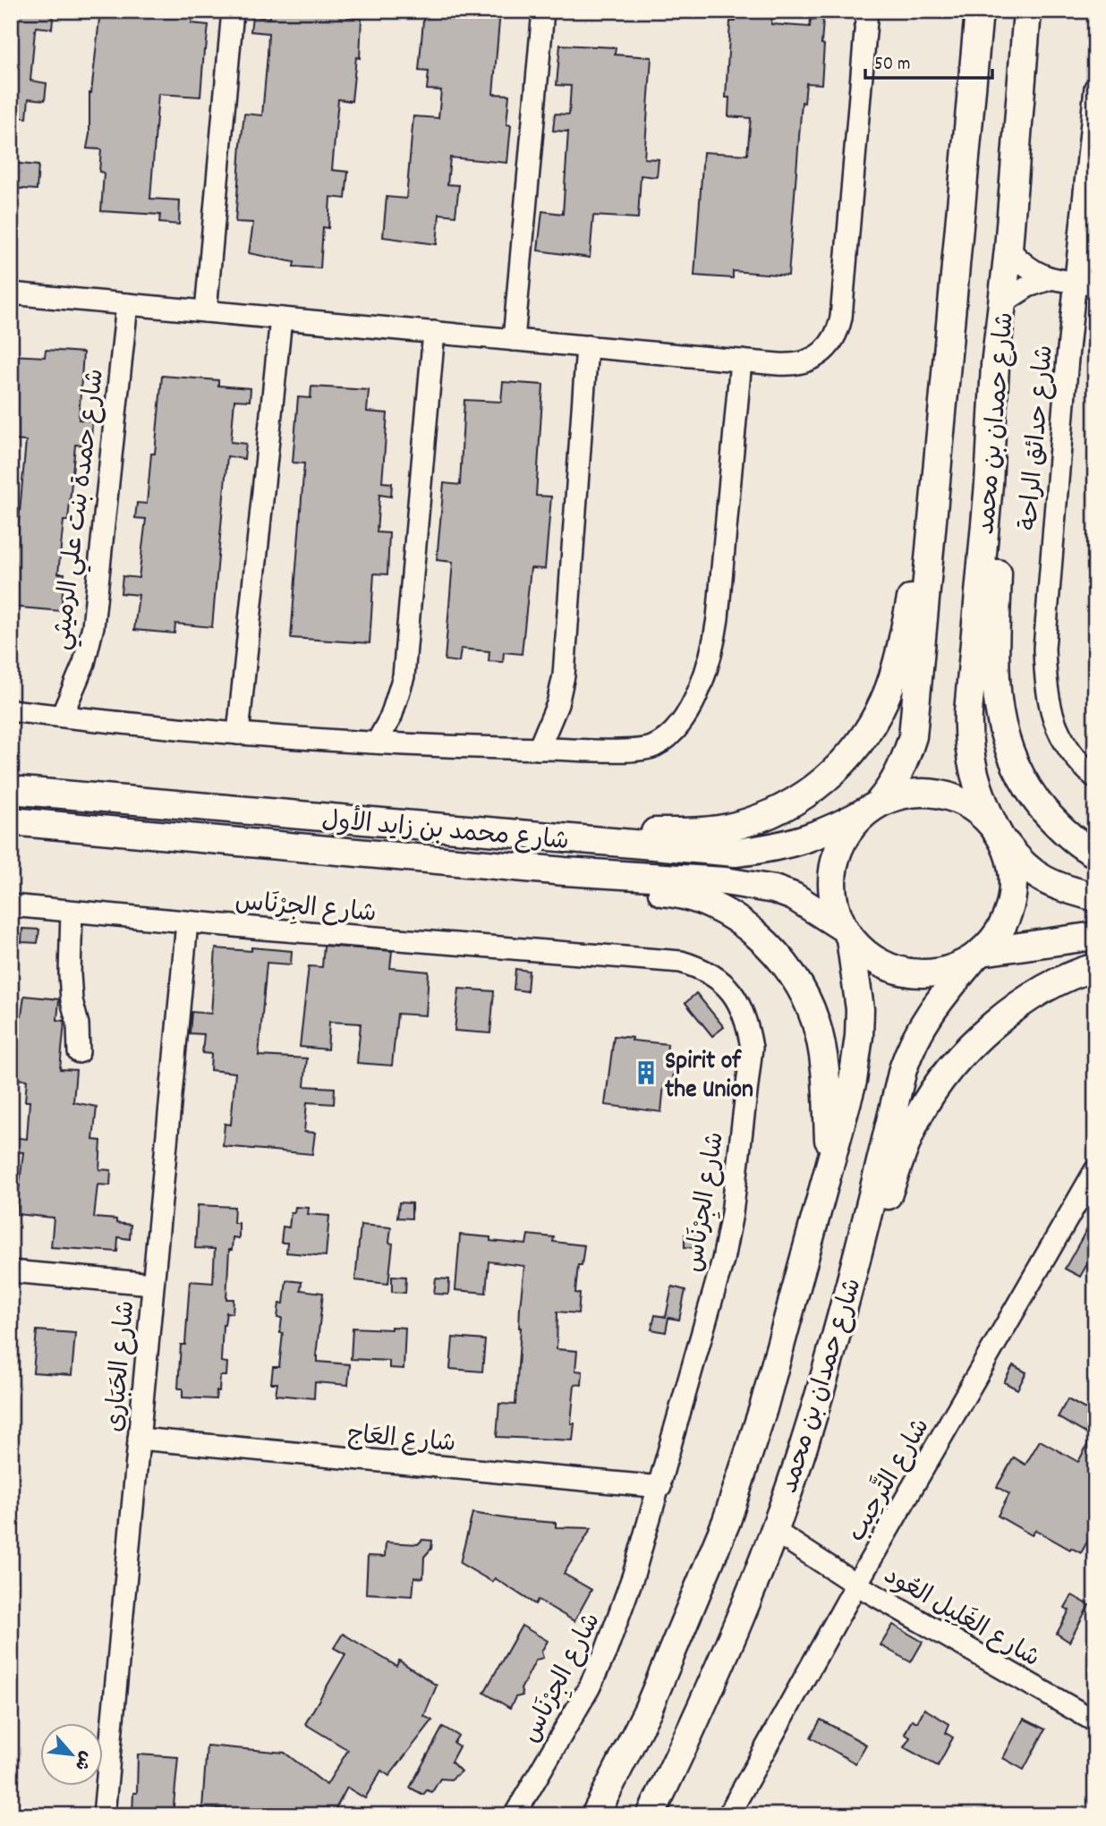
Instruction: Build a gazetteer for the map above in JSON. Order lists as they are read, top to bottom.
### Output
{
  "streets": {
    "main road": ["شارع حمدان بن محمد", "شارع محمد بن زايد الأول"],
    "street": [
      "شارع حدائق الراحة",
      "شارع حمدة بنت علي الرميثي",
      "شارع الجِرْنَاس",
      "شارع الحَبَارى",
      "شارع العَاج",
      "شارع التَّرحِيب",
      "شارع الغَلِيل العُود"
    ]
  },
  "crossings": [
    ["شارع حمدان بن محمد", "شارع محمد بن زايد الأول"],
    ["شارع حمدان بن محمد", "شارع الغَلِيل العُود"],
    ["شارع الجِرْنَاس", "شارع الحَبَارى"],
    ["شارع الجِرْنَاس", "شارع العَاج"],
    ["شارع الحَبَارى", "شارع العَاج"],
    ["شارع التَّرحِيب", "شارع الغَلِيل العُود"]
  ],
  "places": {
    "building": ["Spirit of the Union"]
  },
  "scale_bar": "50 m",
  "north": "bottom right"
}
